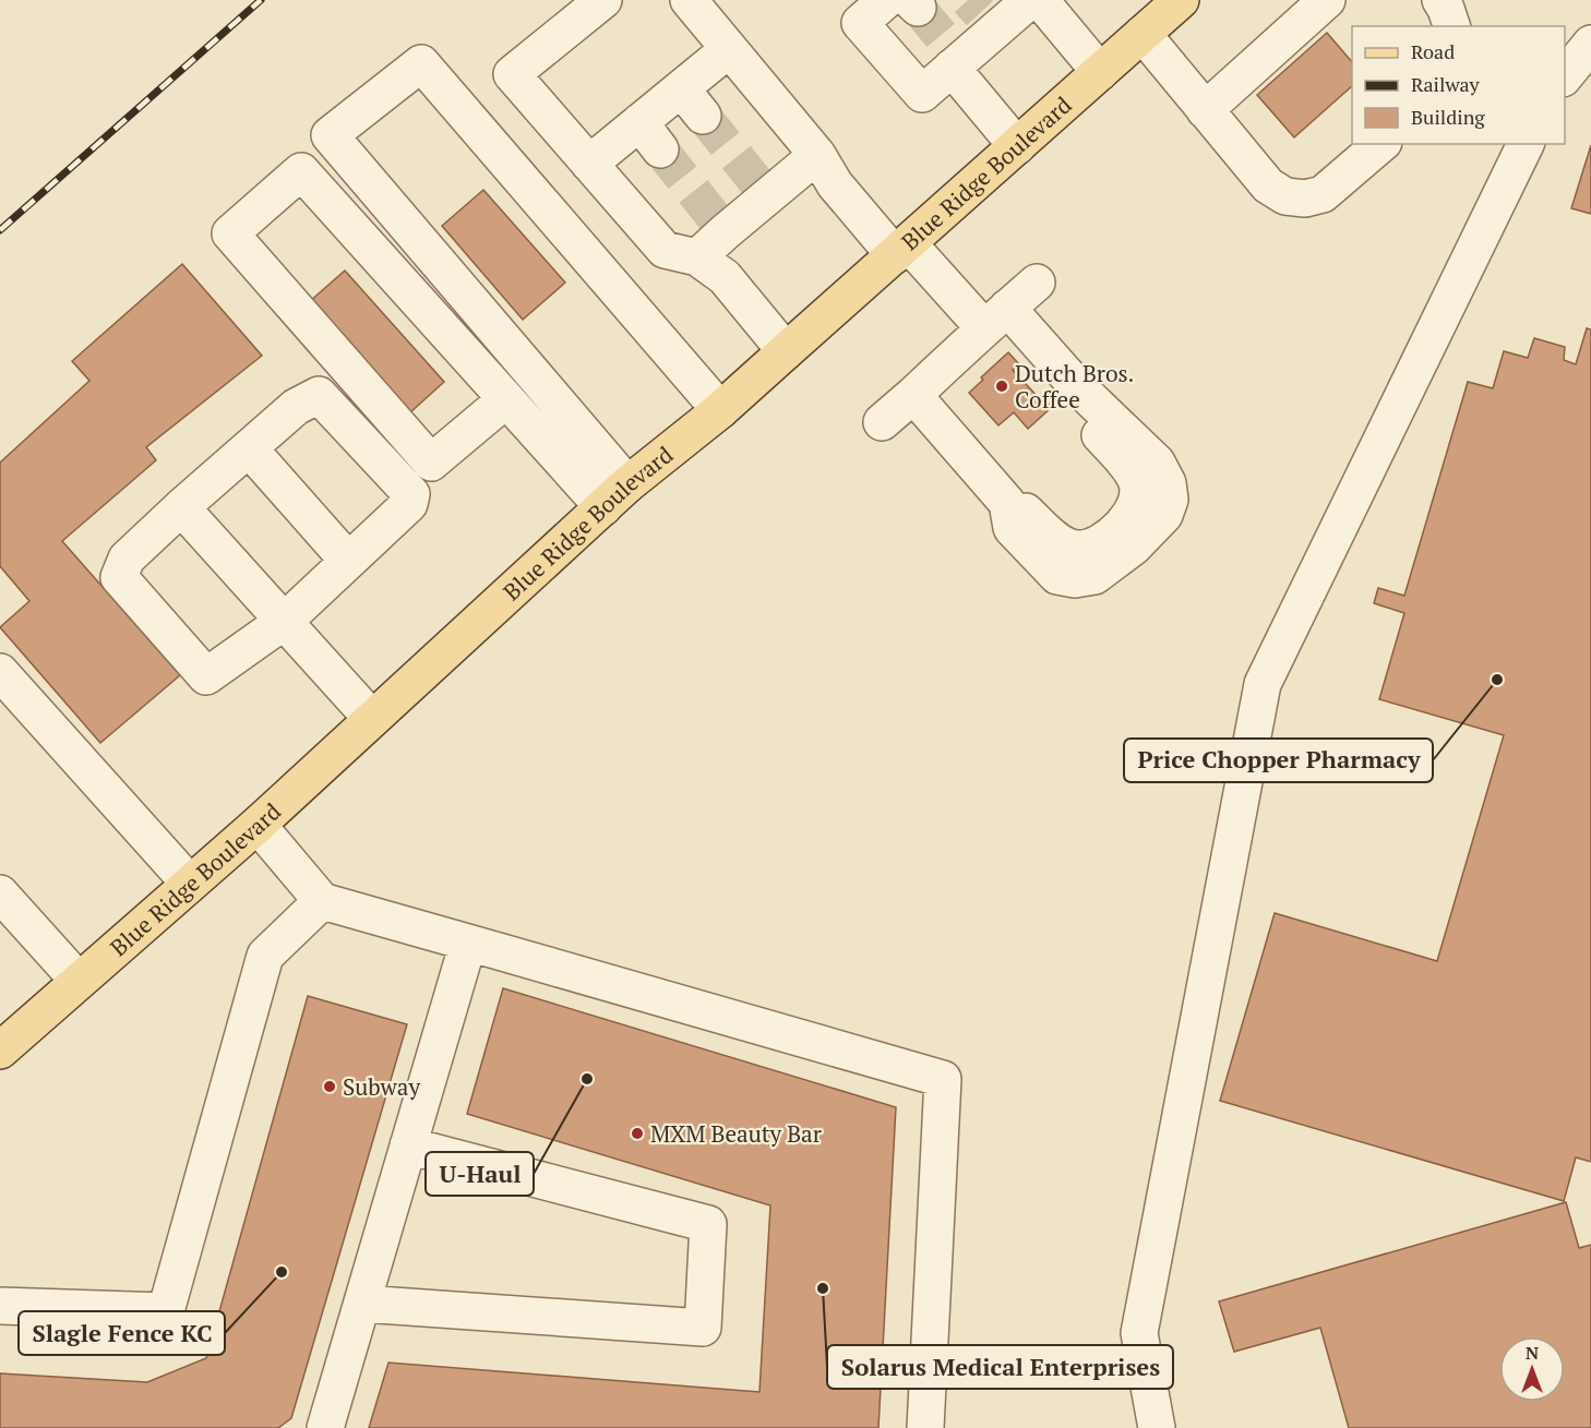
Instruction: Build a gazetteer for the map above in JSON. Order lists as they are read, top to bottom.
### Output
{
  "streets": {
    "main road": ["Blue Ridge Boulevard"]
  },
  "places": [
    "Dutch Bros. Coffee",
    "Price Chopper Pharmacy",
    "U-Haul",
    "Subway",
    "MXM Beauty Bar",
    "Slagle Fence KC",
    "Solarus Medical Enterprises"
  ],
  "legend": ["Road", "Railway", "Building"],
  "north": "top"
}
